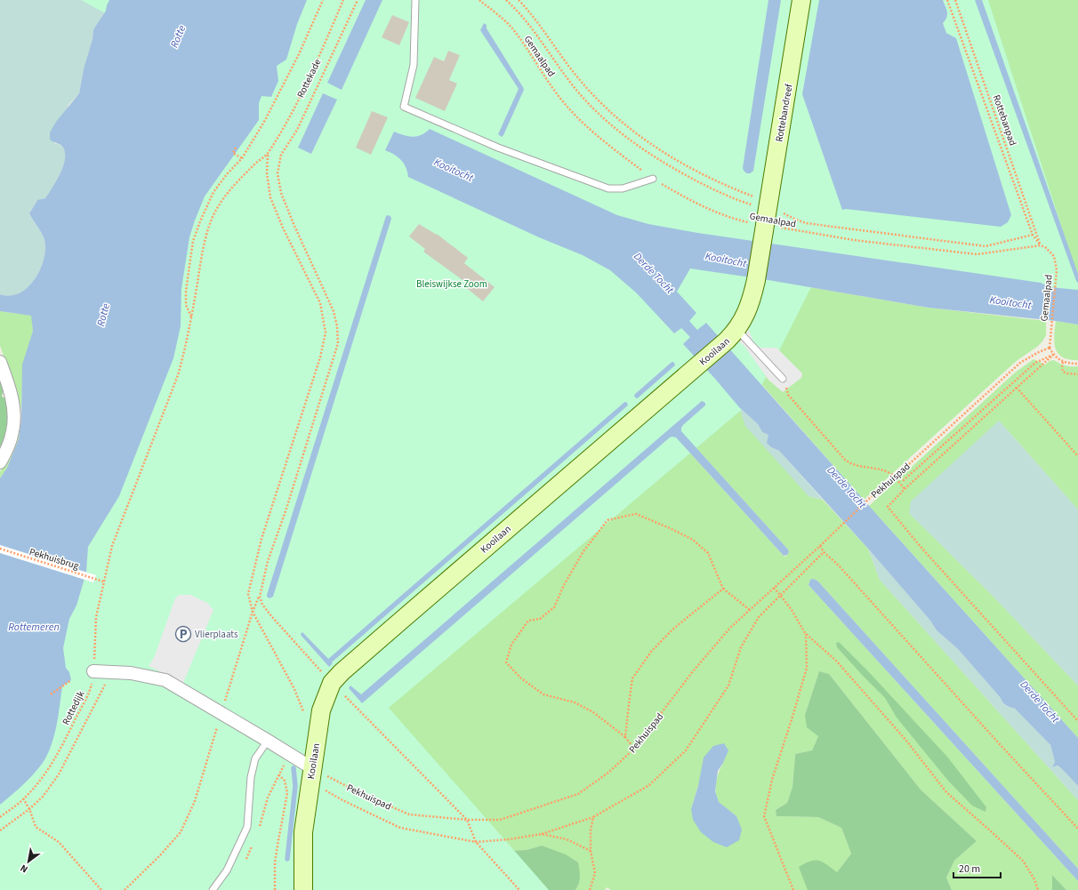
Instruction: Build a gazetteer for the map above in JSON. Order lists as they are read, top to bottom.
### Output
{
  "streets": {
    "street": ["Rottebandreef", "Kooilaan"],
    "path": [
      "Gemaalpad",
      "Rottekade",
      "Rottebanpad",
      "Pekhuispad",
      "Pekhuisbrug",
      "Rottedijk"
    ]
  },
  "crossings": [
    ["Gemaalpad", "Rottebandreef"],
    ["Gemaalpad", "Rottebanpad"],
    ["Gemaalpad", "Kooilaan"],
    ["Gemaalpad", "Pekhuispad"],
    ["Rottekade", "Rottedijk"],
    ["Rottebandreef", "Kooilaan"],
    ["Kooilaan", "Pekhuispad"],
    ["Pekhuisbrug", "Rottedijk"]
  ],
  "water": [
    "Rotte",
    "Kooitocht",
    "Derde Tocht",
    "Rottemeren"
  ],
  "parks": ["Bleiswijkse Zoom"],
  "places": {
    "parking": ["Vlierplaats"]
  },
  "scale_bar": "20 m",
  "north": "bottom left"
}
